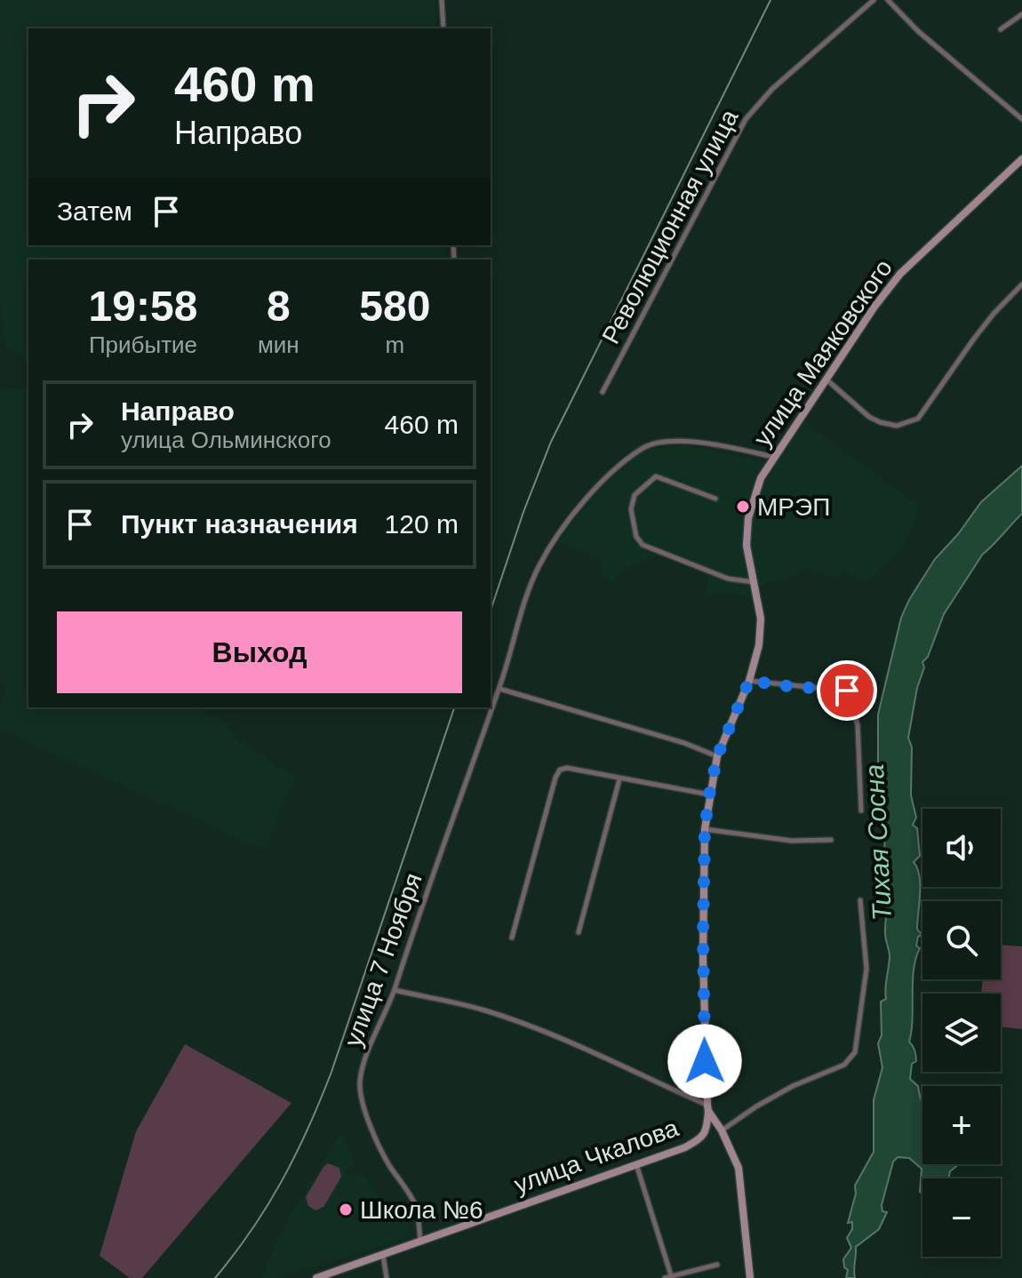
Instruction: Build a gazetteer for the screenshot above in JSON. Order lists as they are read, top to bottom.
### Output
{
  "streets": {
    "street": [
      "Революционная улица",
      "улица Маяковского",
      "улица 7 Ноября",
      "улица Чкалова"
    ]
  },
  "crossings": [
    ["улица Маяковского", "улица 7 Ноября"],
    ["улица Маяковского", "улица Чкалова"],
    ["улица 7 Ноября", "улица Чкалова"]
  ],
  "water": ["Тихая Сосна"],
  "places": ["МРЭП", "Школа №6"],
  "page": {
    "turn": ["460 m", "Направо"],
    "then": "Затем",
    "eta": [
      "19:58",
      "Прибытие",
      "8",
      "мин",
      "580",
      "m"
    ],
    "list": [
      {
        "name": "Направо",
        "note": "улица Ольминского",
        "value": "460 m"
      },
      {
        "name": "Пункт назначения",
        "value": "120 m"
      }
    ],
    "buttons": "Выход",
    "map_buttons": ["+", "−"]
  }
}
